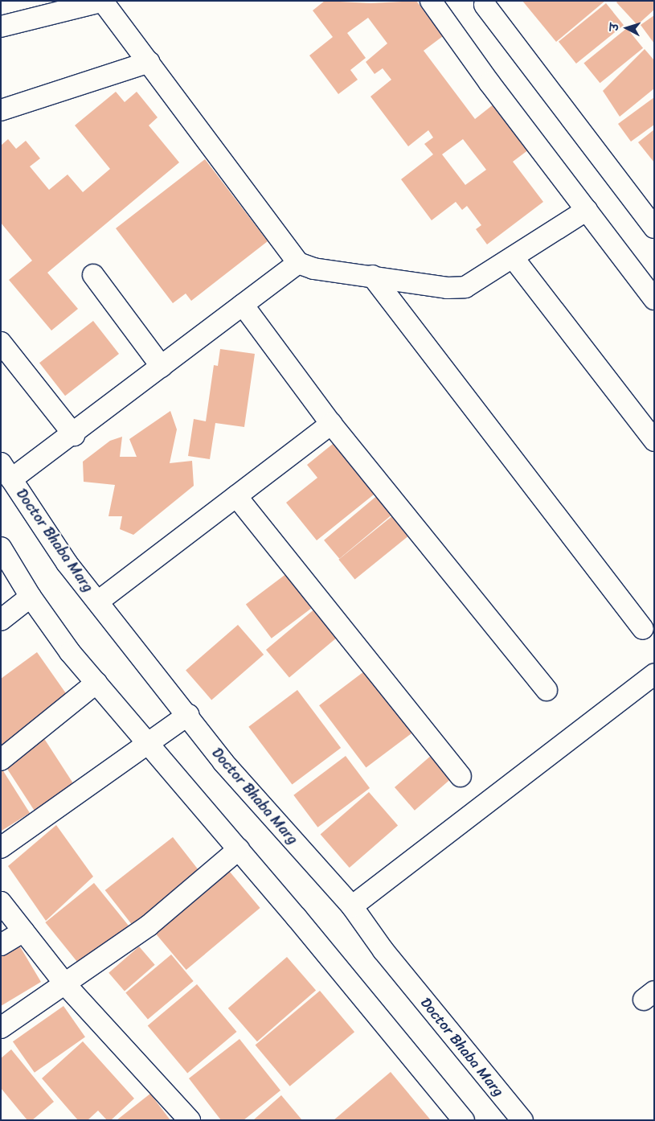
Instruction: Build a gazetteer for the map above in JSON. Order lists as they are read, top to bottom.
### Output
{
  "streets": {
    "street": ["Doctor Bhaba Marg"]
  },
  "north": "left"
}
